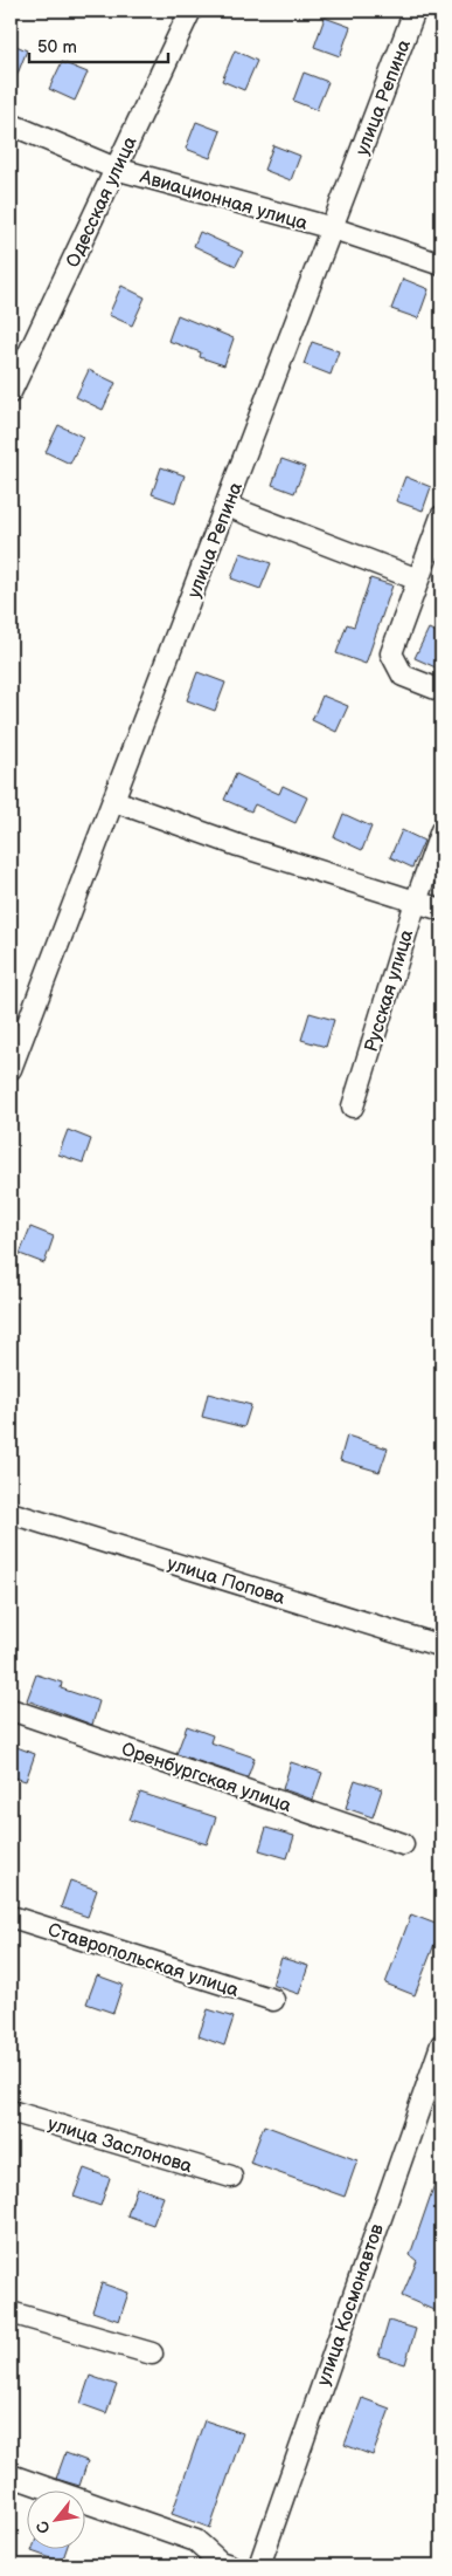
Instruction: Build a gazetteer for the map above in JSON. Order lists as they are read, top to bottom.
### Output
{
  "streets": {
    "street": [
      "улица Репина",
      "Авиационная улица",
      "Одесская улица",
      "Русская улица",
      "улица Попова",
      "Оренбургская улица",
      "Ставропольская улица",
      "улица Заслонова",
      "улица Космонавтов"
    ]
  },
  "crossings": [
    ["улица Репина", "Авиационная улица"],
    ["Авиационная улица", "Одесская улица"]
  ],
  "scale_bar": "50 m",
  "north": "bottom left"
}
